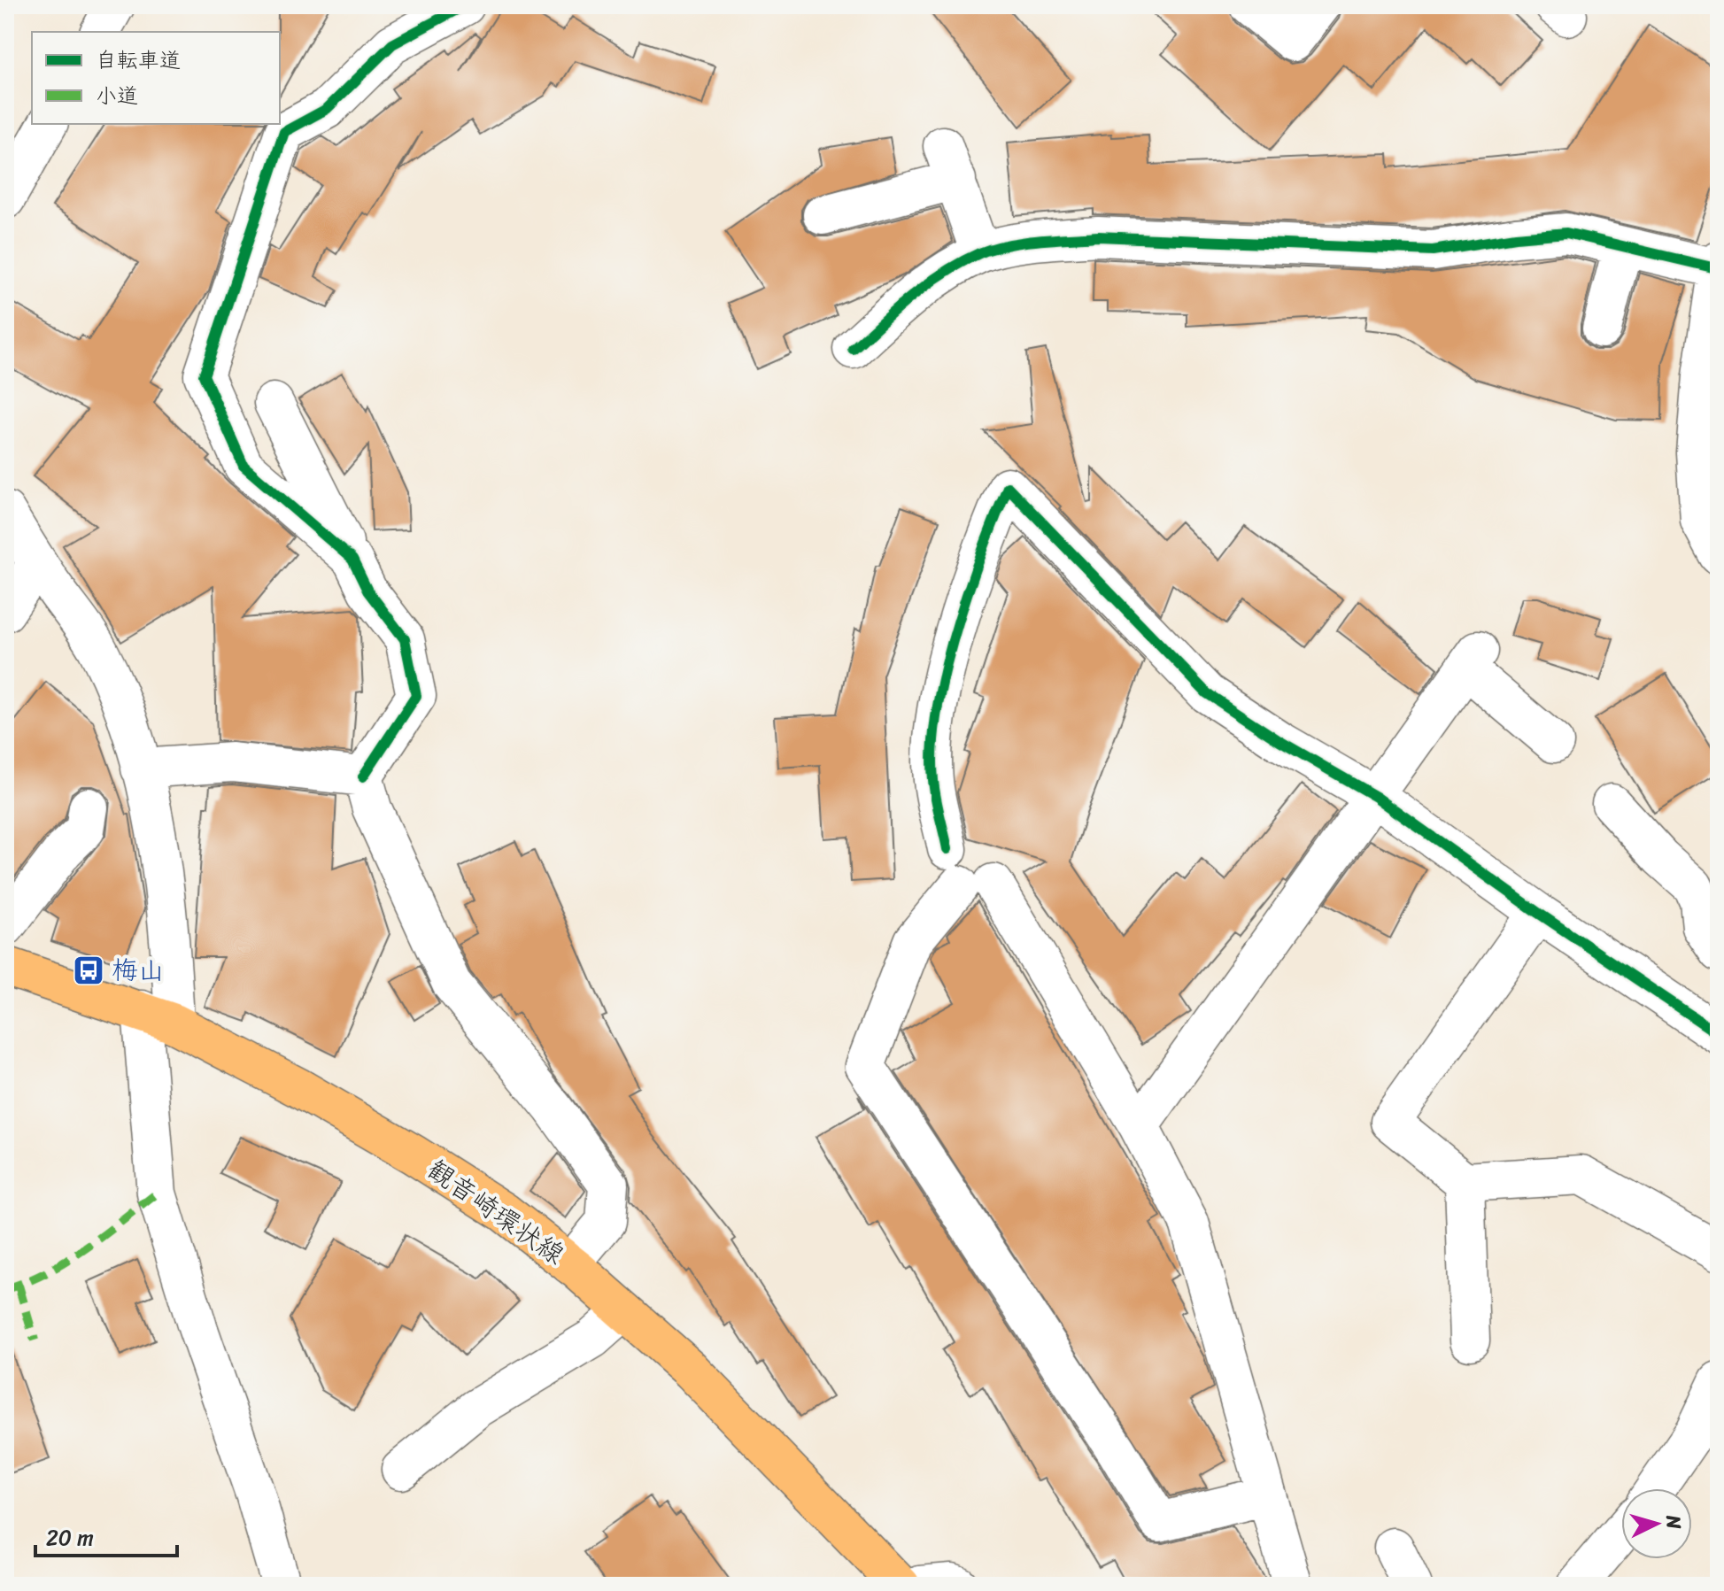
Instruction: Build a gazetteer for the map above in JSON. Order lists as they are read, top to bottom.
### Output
{
  "streets": {
    "main road": ["観音崎環状線"]
  },
  "places": {
    "bus stop": ["梅山"]
  },
  "legend": ["自転車道", "小道"],
  "scale_bar": "20 m",
  "north": "right"
}
